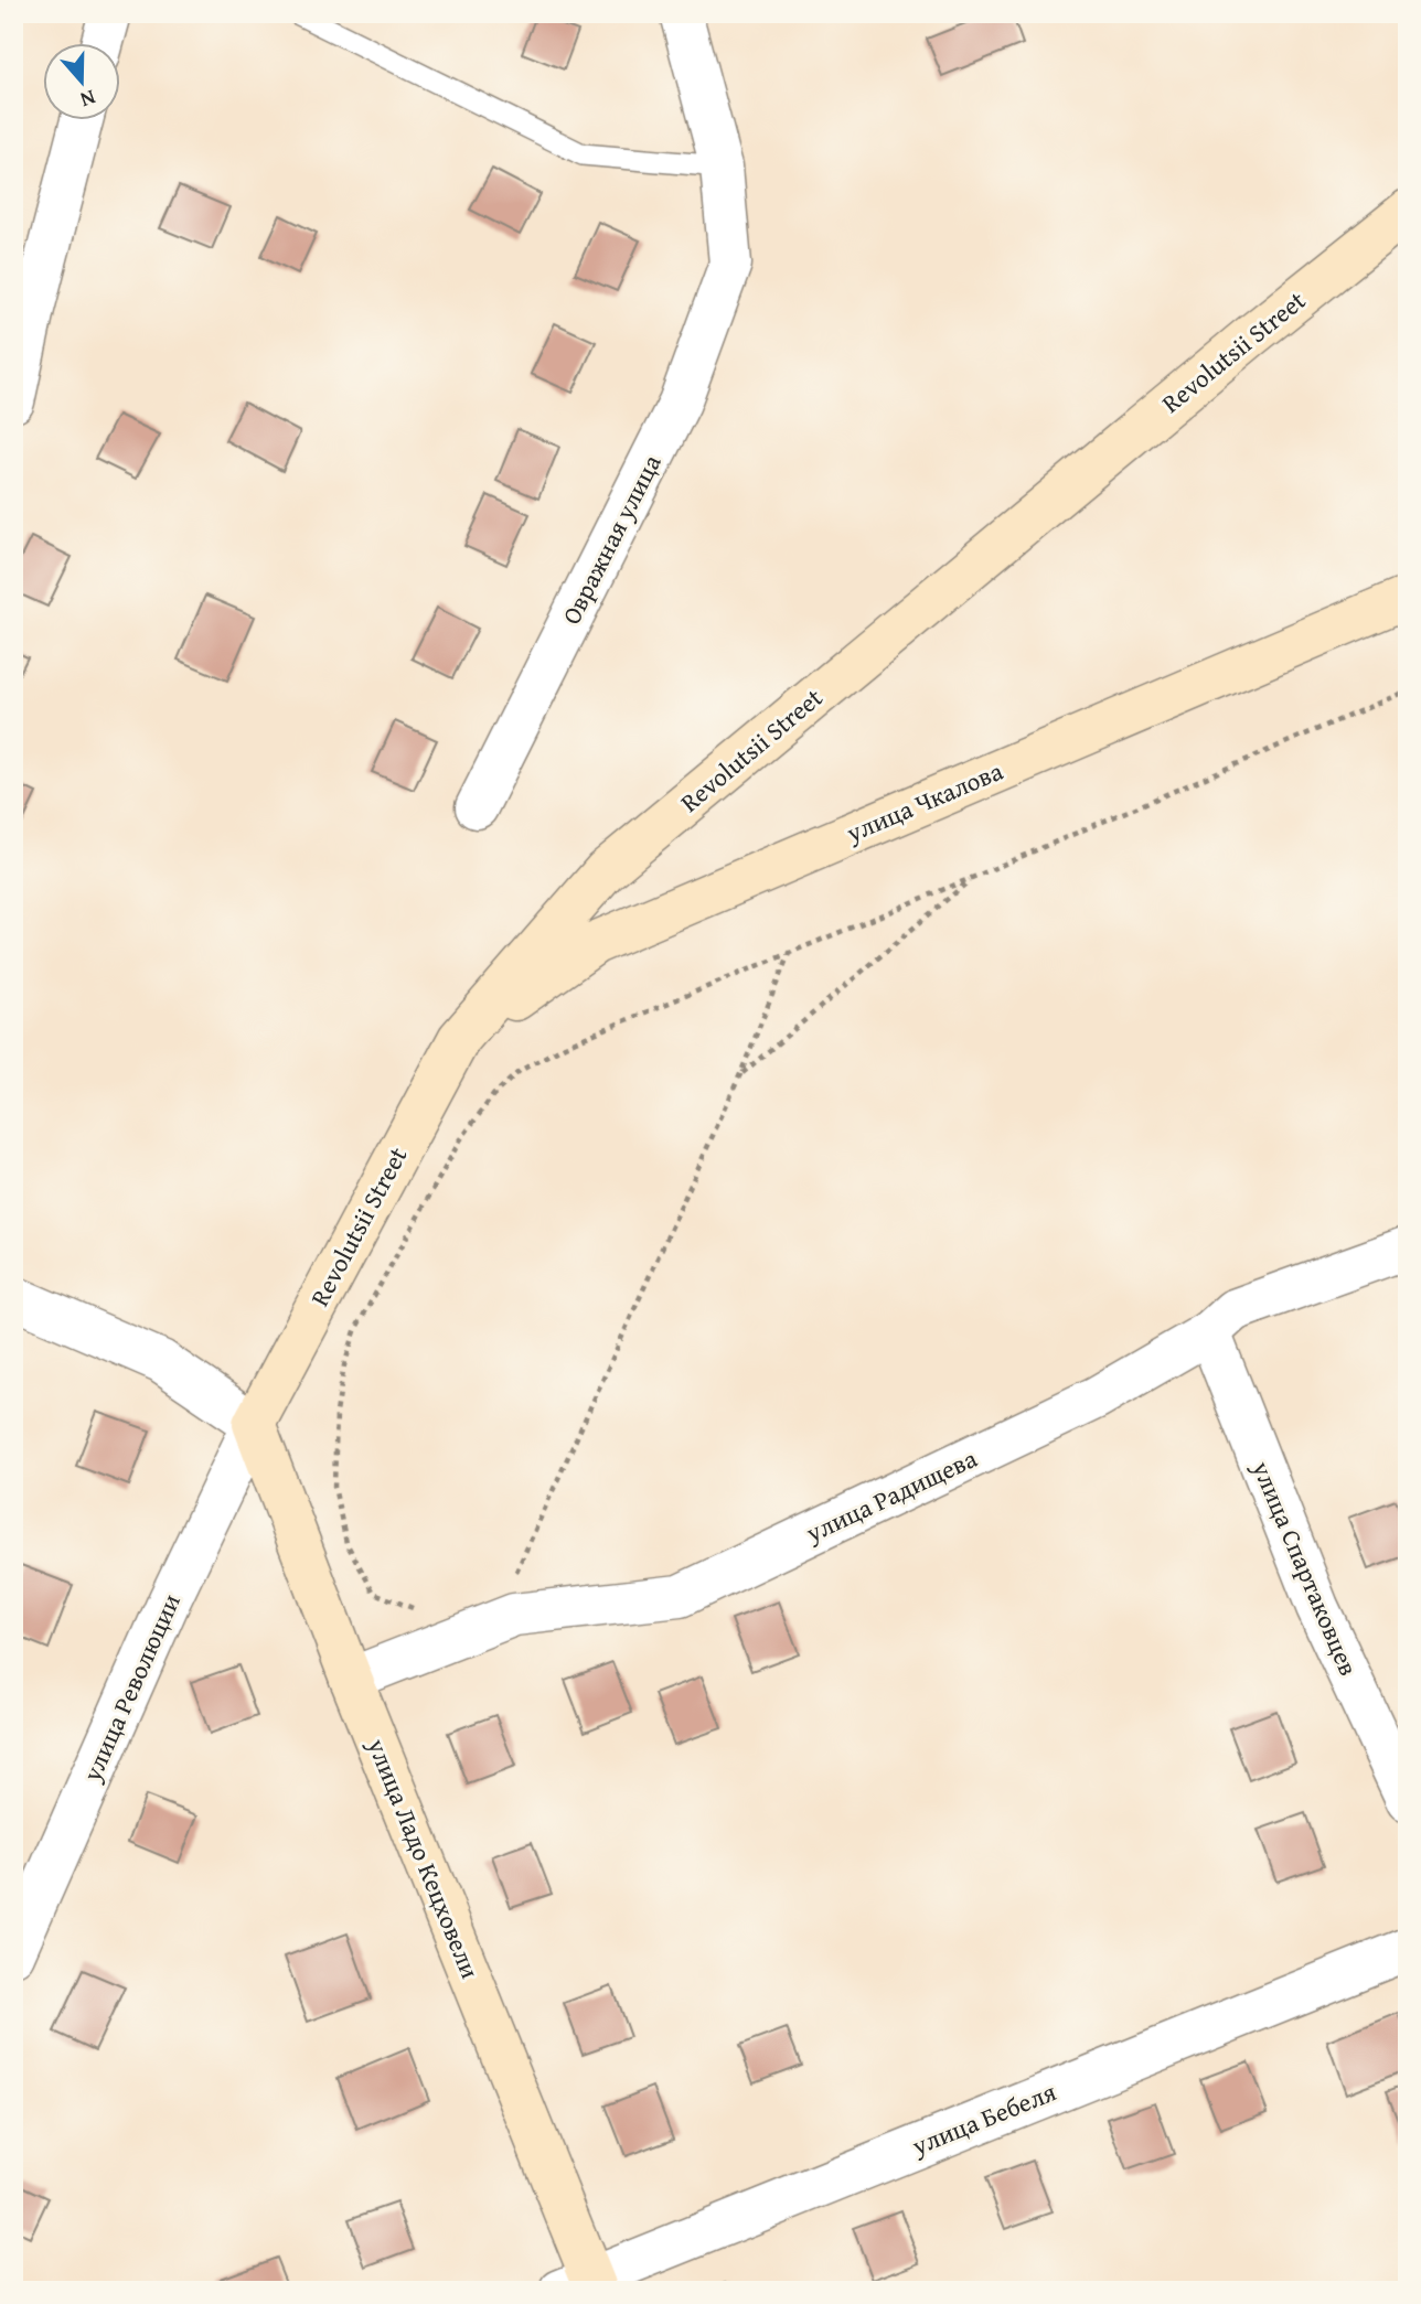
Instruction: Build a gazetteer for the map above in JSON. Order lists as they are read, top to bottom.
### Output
{
  "streets": {
    "main road": ["Revolutsii Street", "улица Чкалова", "улица Ладо Кецховели"],
    "street": [
      "Овражная улица",
      "улица Радищева",
      "улица Спартаковцев",
      "улица Революции",
      "улица Бебеля"
    ]
  },
  "crossings": [
    ["Revolutsii Street", "улица Чкалова"],
    ["Revolutsii Street", "улица Революции"],
    ["Revolutsii Street", "улица Ладо Кецховели"],
    ["улица Радищева", "улица Спартаковцев"],
    ["улица Радищева", "улица Ладо Кецховели"],
    ["улица Революции", "улица Ладо Кецховели"],
    ["улица Ладо Кецховели", "улица Бебеля"]
  ],
  "north": "bottom"
}
